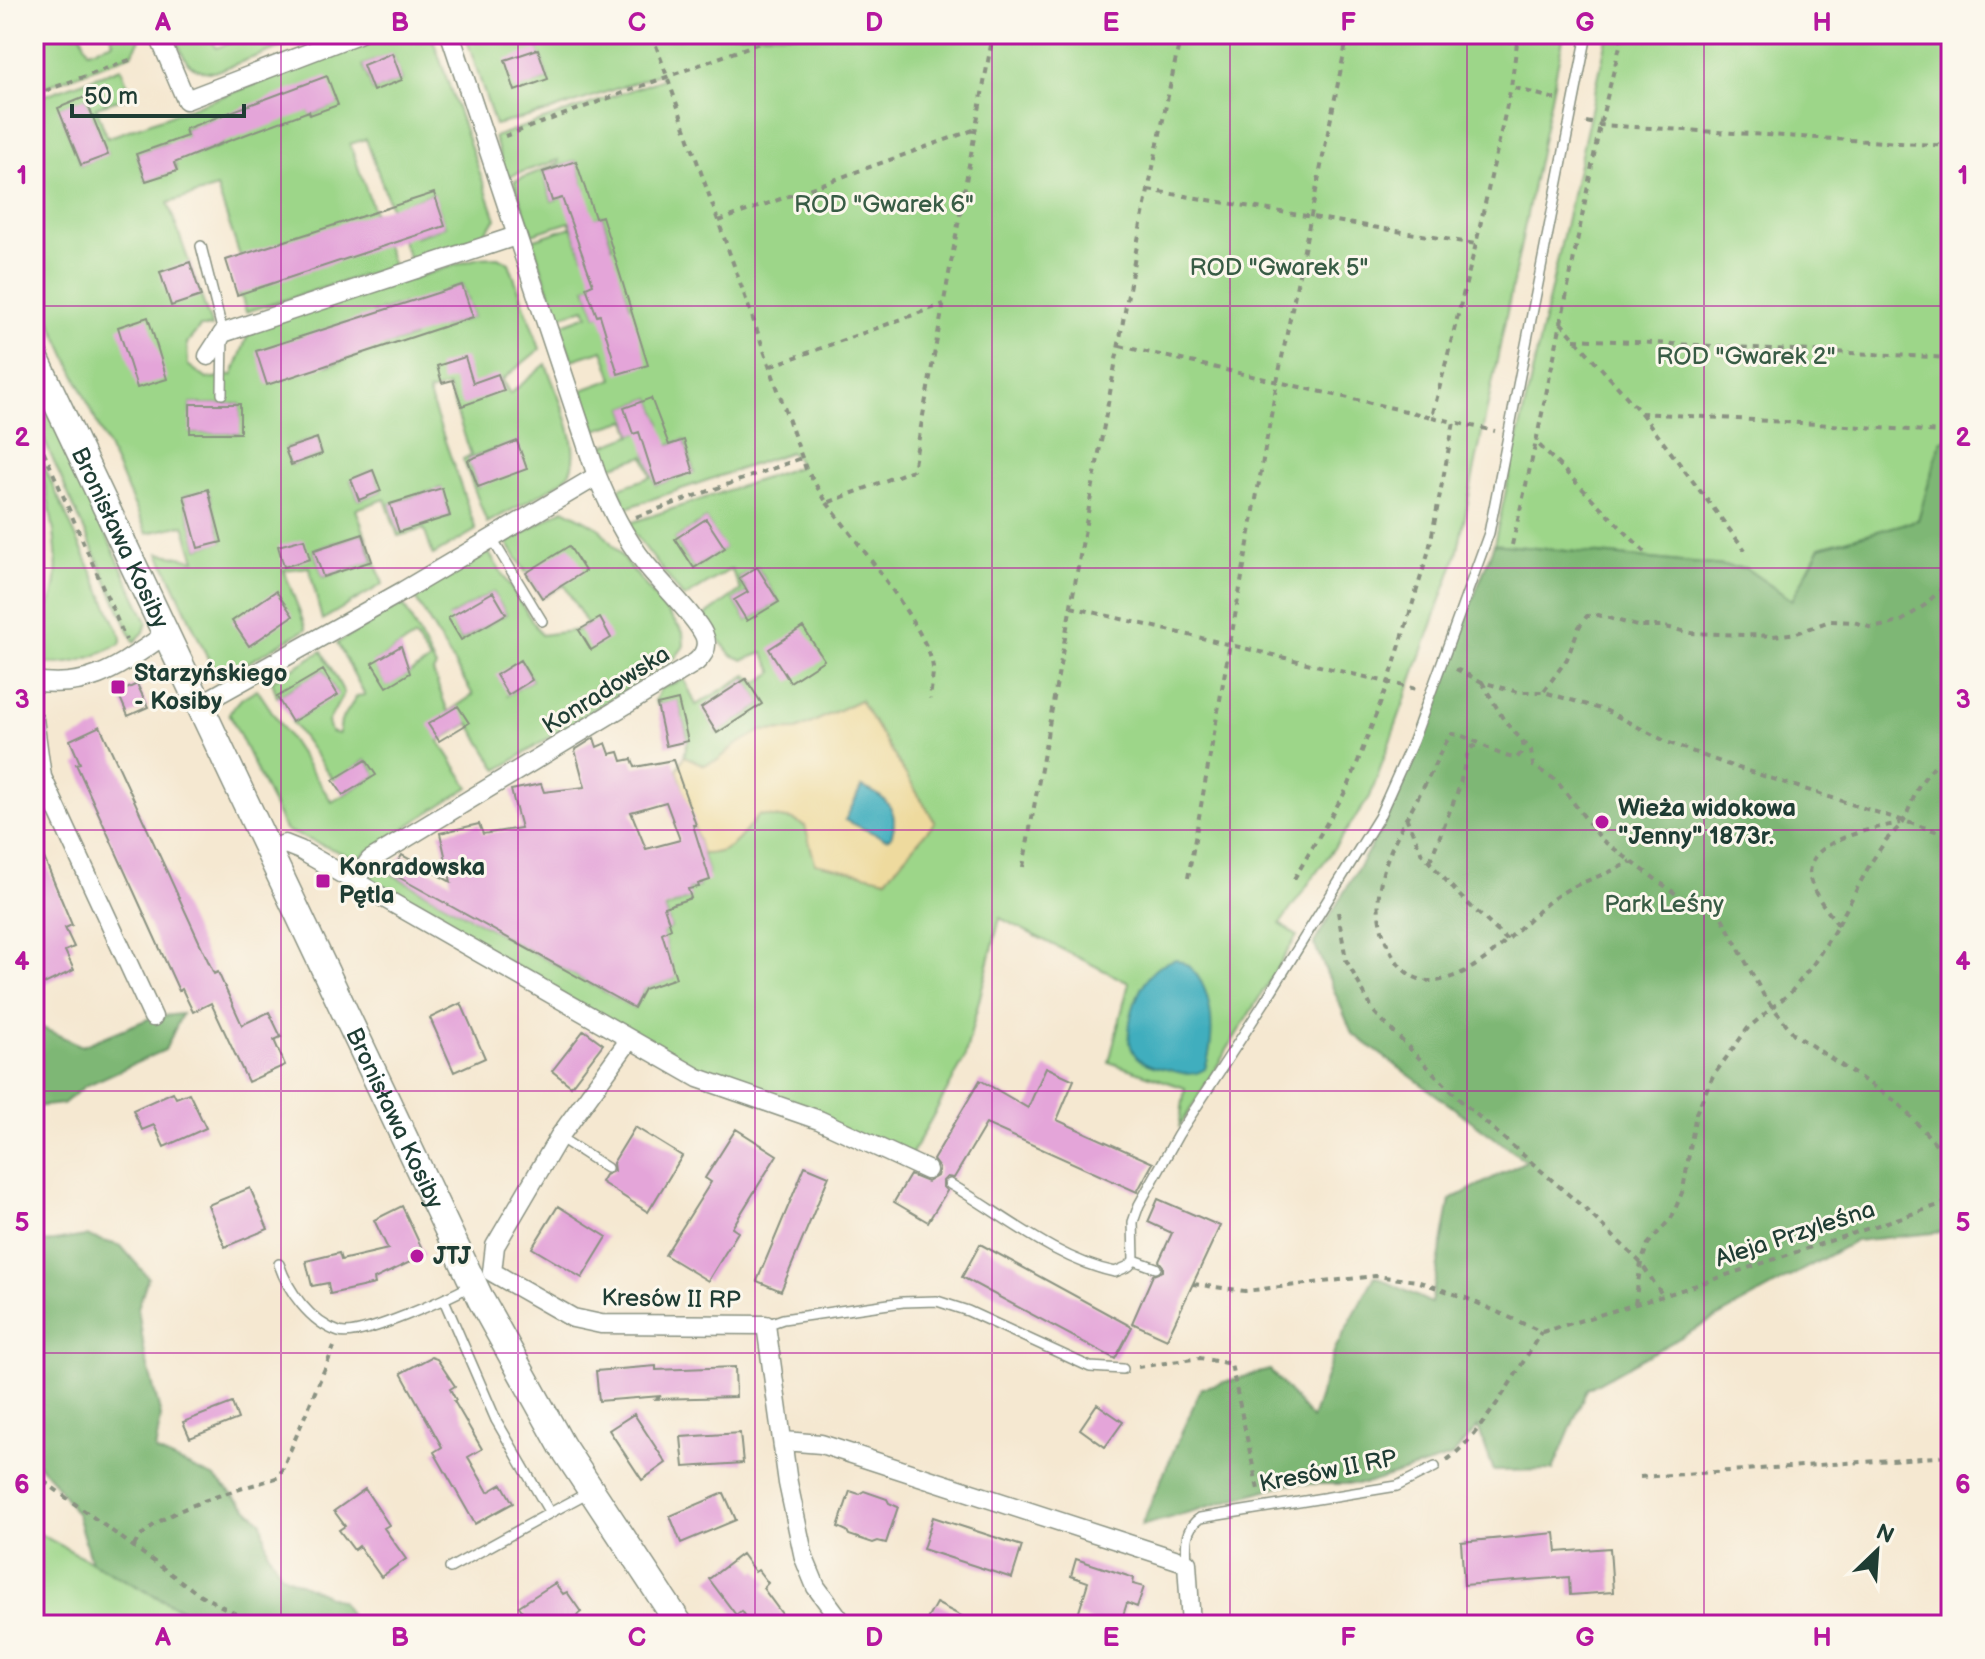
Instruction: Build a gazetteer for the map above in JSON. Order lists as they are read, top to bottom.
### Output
{
  "streets": {
    "street": ["Bronisława Kosiby", "Konradowska", "Kresów II RP"],
    "path": ["Aleja Przyleśna"]
  },
  "crossings": [
    ["Bronisława Kosiby", "Kresów II RP"],
    ["Aleja Przyleśna", "Kresów II RP"]
  ],
  "parks": [
    "ROD \"Gwarek 6\"",
    "ROD \"Gwarek 5\"",
    "ROD \"Gwarek 2\"",
    "Park Leśny"
  ],
  "places": {
    "transit": ["Starzyńskiego - Kosiby", "Konradowska Pętla"],
    "other": ["Wieża widokowa \"Jenny\" 1873r.", "JTJ"]
  },
  "scale_bar": "50 m",
  "north": "top right",
  "grid": {
    "columns": [
      "A",
      "B",
      "C",
      "D",
      "E",
      "F",
      "G",
      "H"
    ],
    "rows": [
      "1",
      "2",
      "3",
      "4",
      "5",
      "6"
    ]
  }
}
